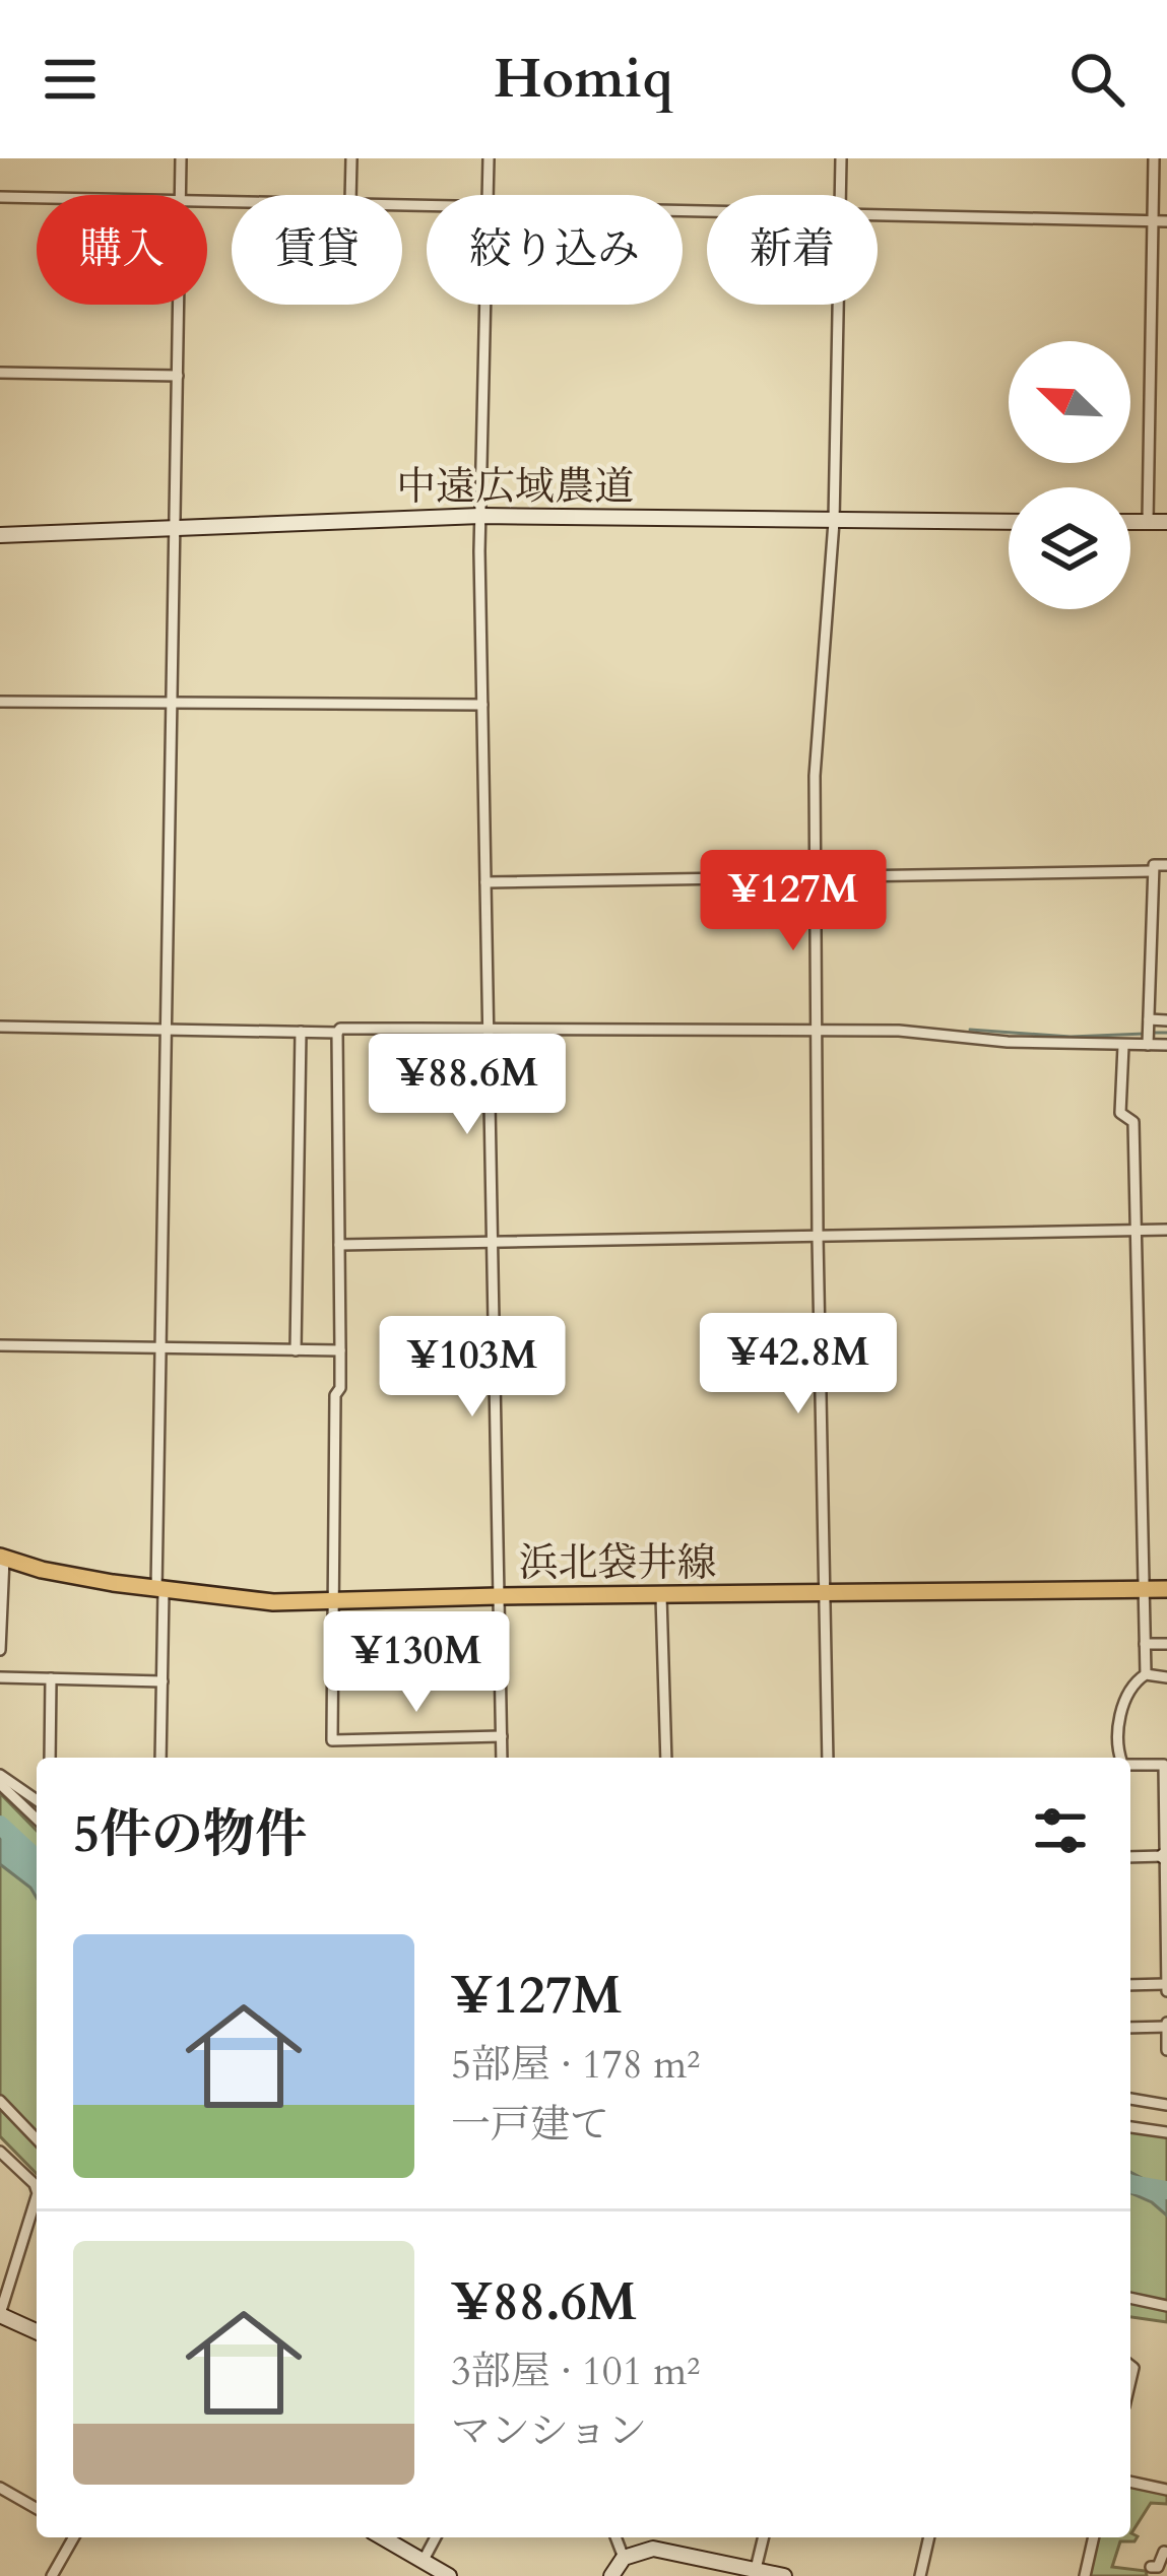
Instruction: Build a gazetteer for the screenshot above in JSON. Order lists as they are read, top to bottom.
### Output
{
  "streets": {
    "main road": ["浜北袋井線"],
    "street": ["中遠広域農道"]
  },
  "north": "top left",
  "page": {
    "header": "Homiq",
    "chip": [
      "購入",
      "賃貸",
      "絞り込み",
      "新着"
    ],
    "price": [
      "¥127M",
      "¥88.6M",
      "¥42.8M",
      "¥103M",
      "¥130M"
    ],
    "heading": "5件の物件",
    "list": [
      {
        "name": "¥127M",
        "note": "5部屋 · 178 m² · 一戸建て"
      },
      {
        "name": "¥88.6M",
        "note": "3部屋 · 101 m² · マンション"
      }
    ]
  }
}
